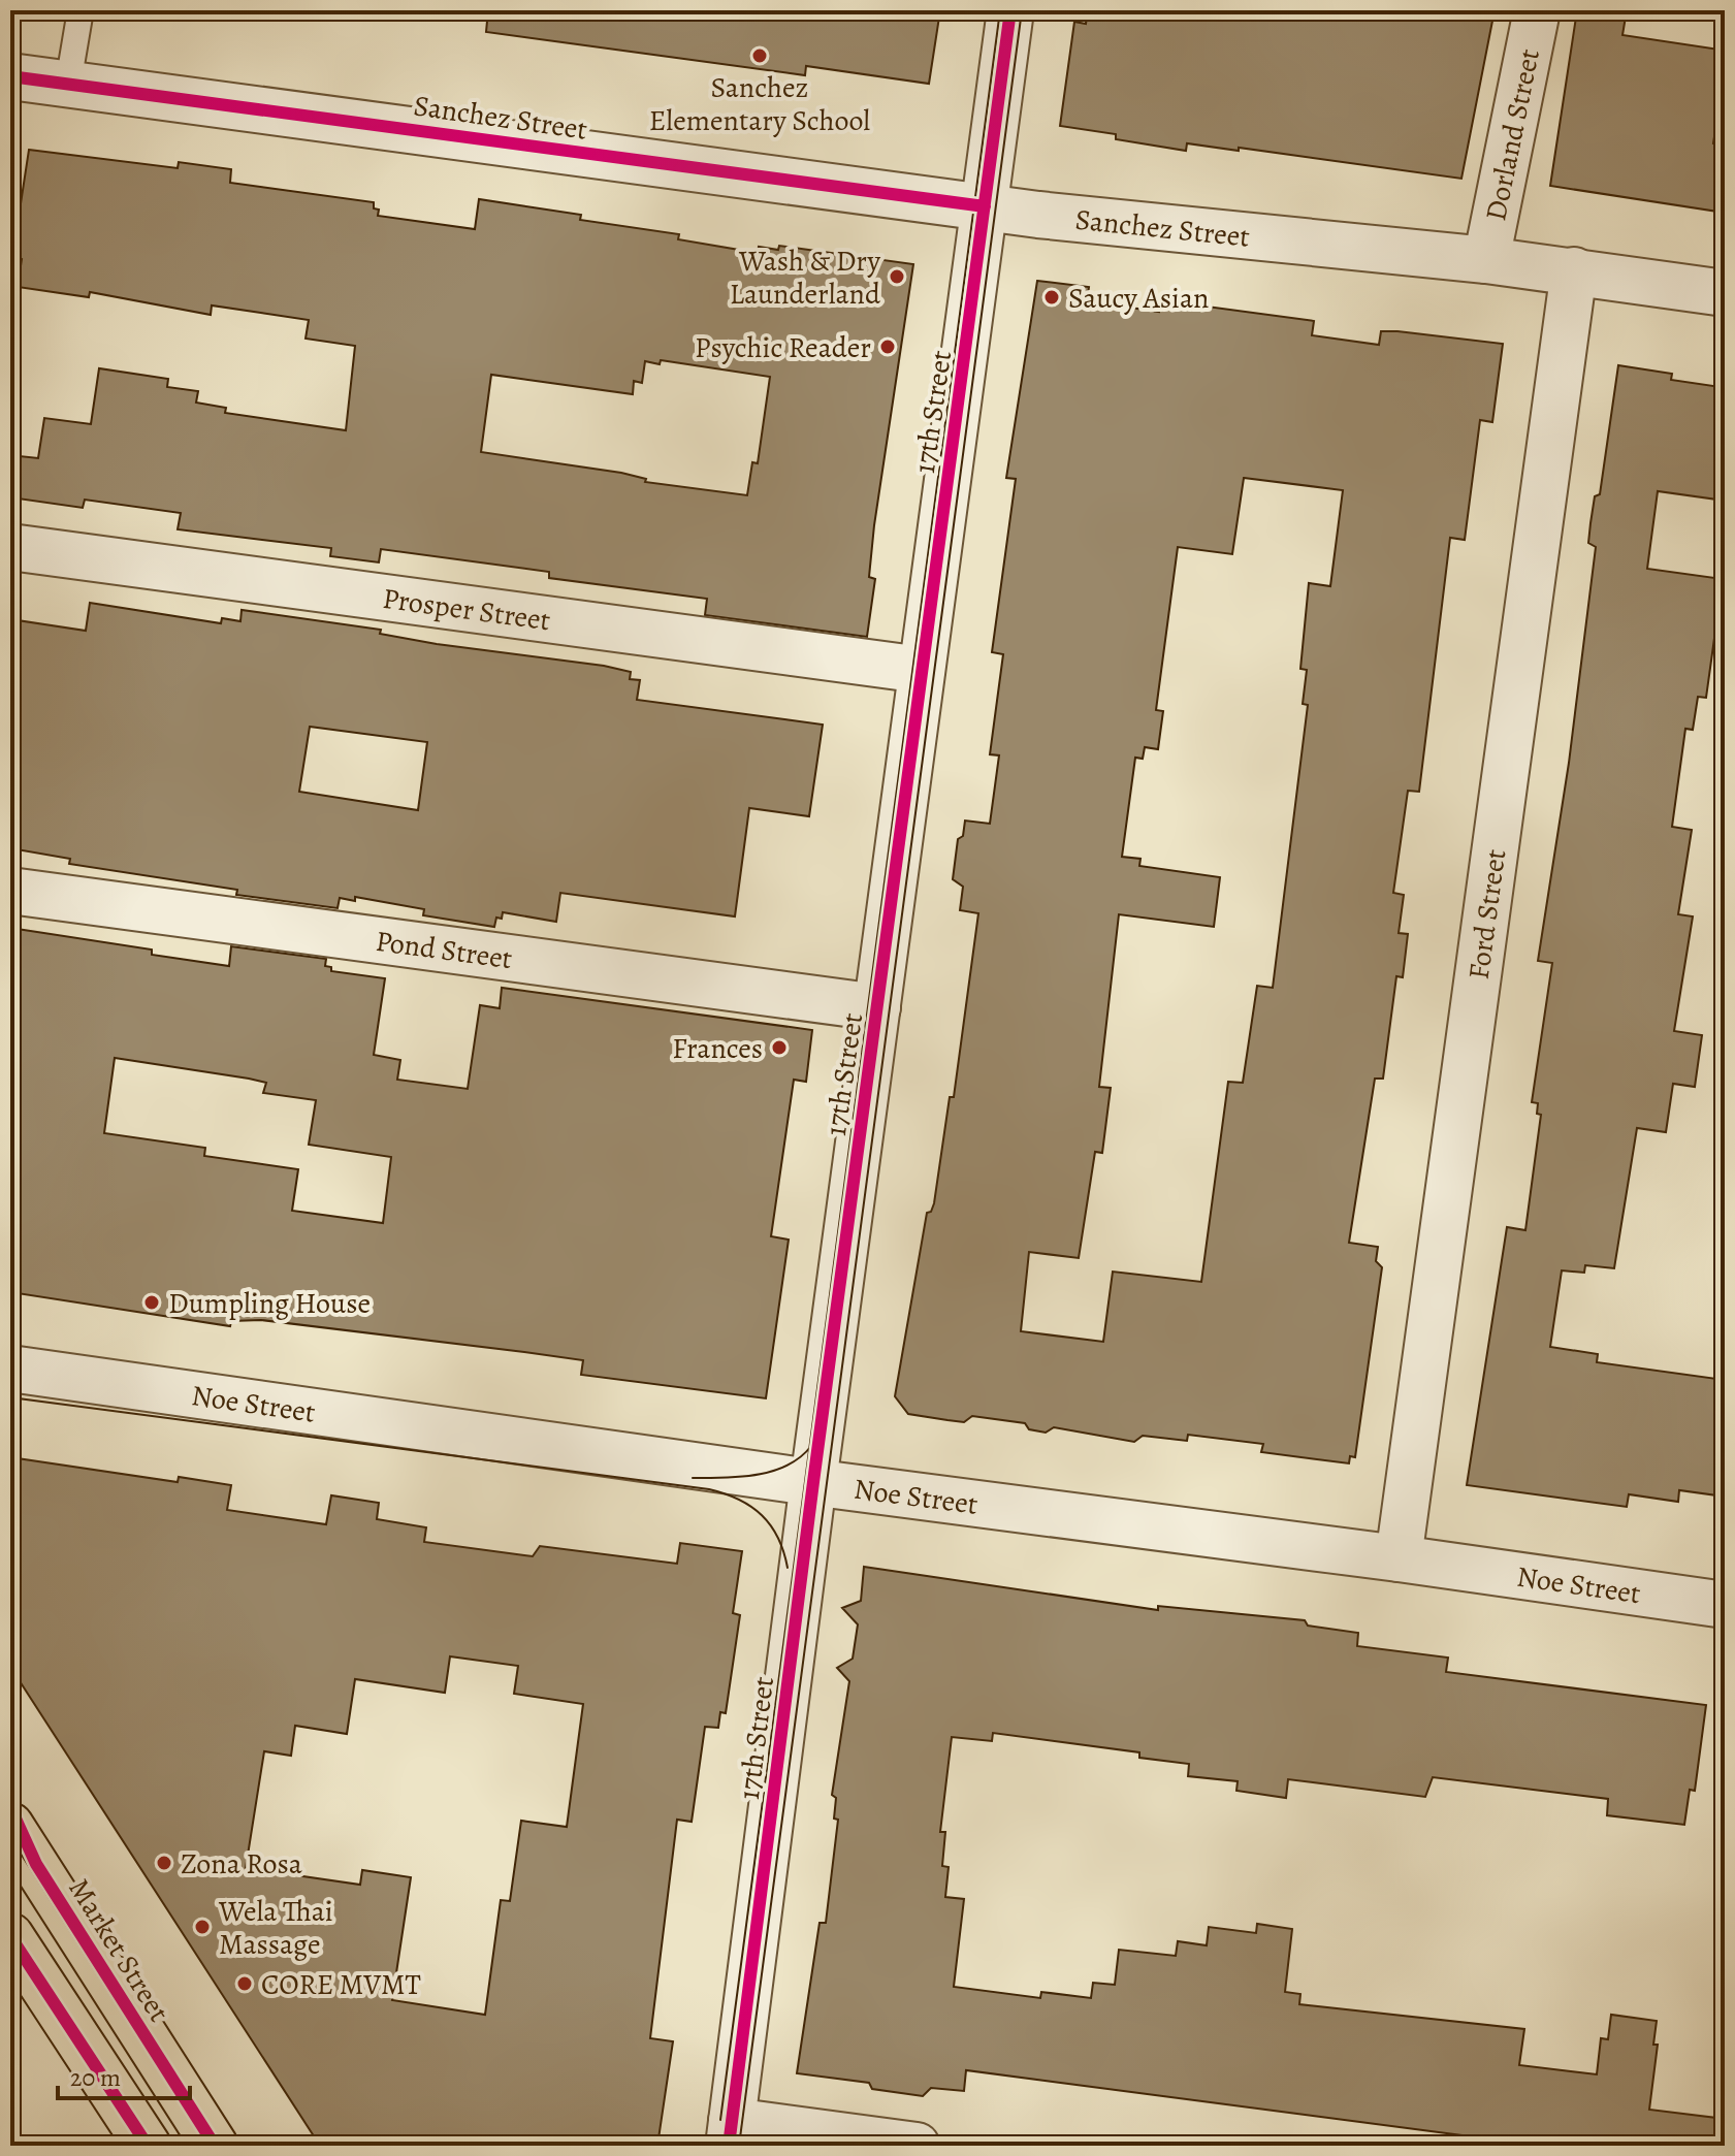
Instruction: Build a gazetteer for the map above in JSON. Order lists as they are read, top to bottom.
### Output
{
  "streets": {
    "main road": ["Market Street"],
    "street": [
      "Sanchez Street",
      "Dorland Street",
      "17th Street",
      "Prosper Street",
      "Ford Street",
      "Pond Street",
      "Noe Street"
    ]
  },
  "crossings": [
    ["Sanchez Street", "Dorland Street"],
    ["Sanchez Street", "17th Street"],
    ["Sanchez Street", "Ford Street"],
    ["17th Street", "Prosper Street"],
    ["17th Street", "Pond Street"],
    ["17th Street", "Noe Street"],
    ["Ford Street", "Noe Street"]
  ],
  "places": [
    "Sanchez Elementary School",
    "Wash & Dry Launderland",
    "Saucy Asian",
    "Psychic Reader",
    "Frances",
    "Dumpling House",
    "Zona Rosa",
    "Wela Thai Massage",
    "CORE MVMT"
  ],
  "scale_bar": "20 m"
}
